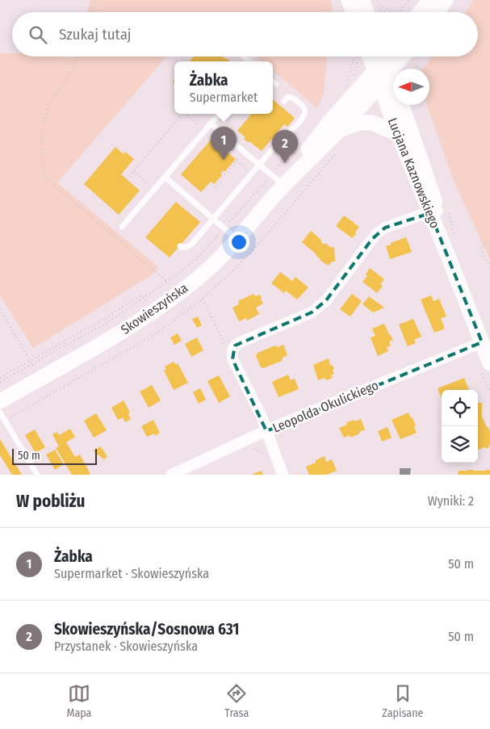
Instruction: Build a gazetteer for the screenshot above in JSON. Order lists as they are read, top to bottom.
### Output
{
  "streets": {
    "street": ["Lucjana Kaznowskiego", "Skowieszyńska", "Leopolda Okulickiego"]
  },
  "crossings": [
    ["Lucjana Kaznowskiego", "Skowieszyńska"],
    ["Lucjana Kaznowskiego", "Leopolda Okulickiego"]
  ],
  "scale_bar": "50 m",
  "north": "left",
  "page": {
    "search": "Szukaj tutaj",
    "popup": ["Żabka", "Supermarket"],
    "pins": ["1", "2"],
    "scale": "50 m",
    "heading": ["W pobliżu", "Wyniki: 2"],
    "list": [
      {
        "mark": "1",
        "name": "Żabka",
        "note": "Supermarket · Skowieszyńska",
        "value": "50 m"
      },
      {
        "mark": "2",
        "name": "Skowieszyńska/Sosnowa 631",
        "note": "Przystanek · Skowieszyńska",
        "value": "50 m"
      }
    ],
    "nav": ["Mapa", "Trasa", "Zapisane"]
  }
}
